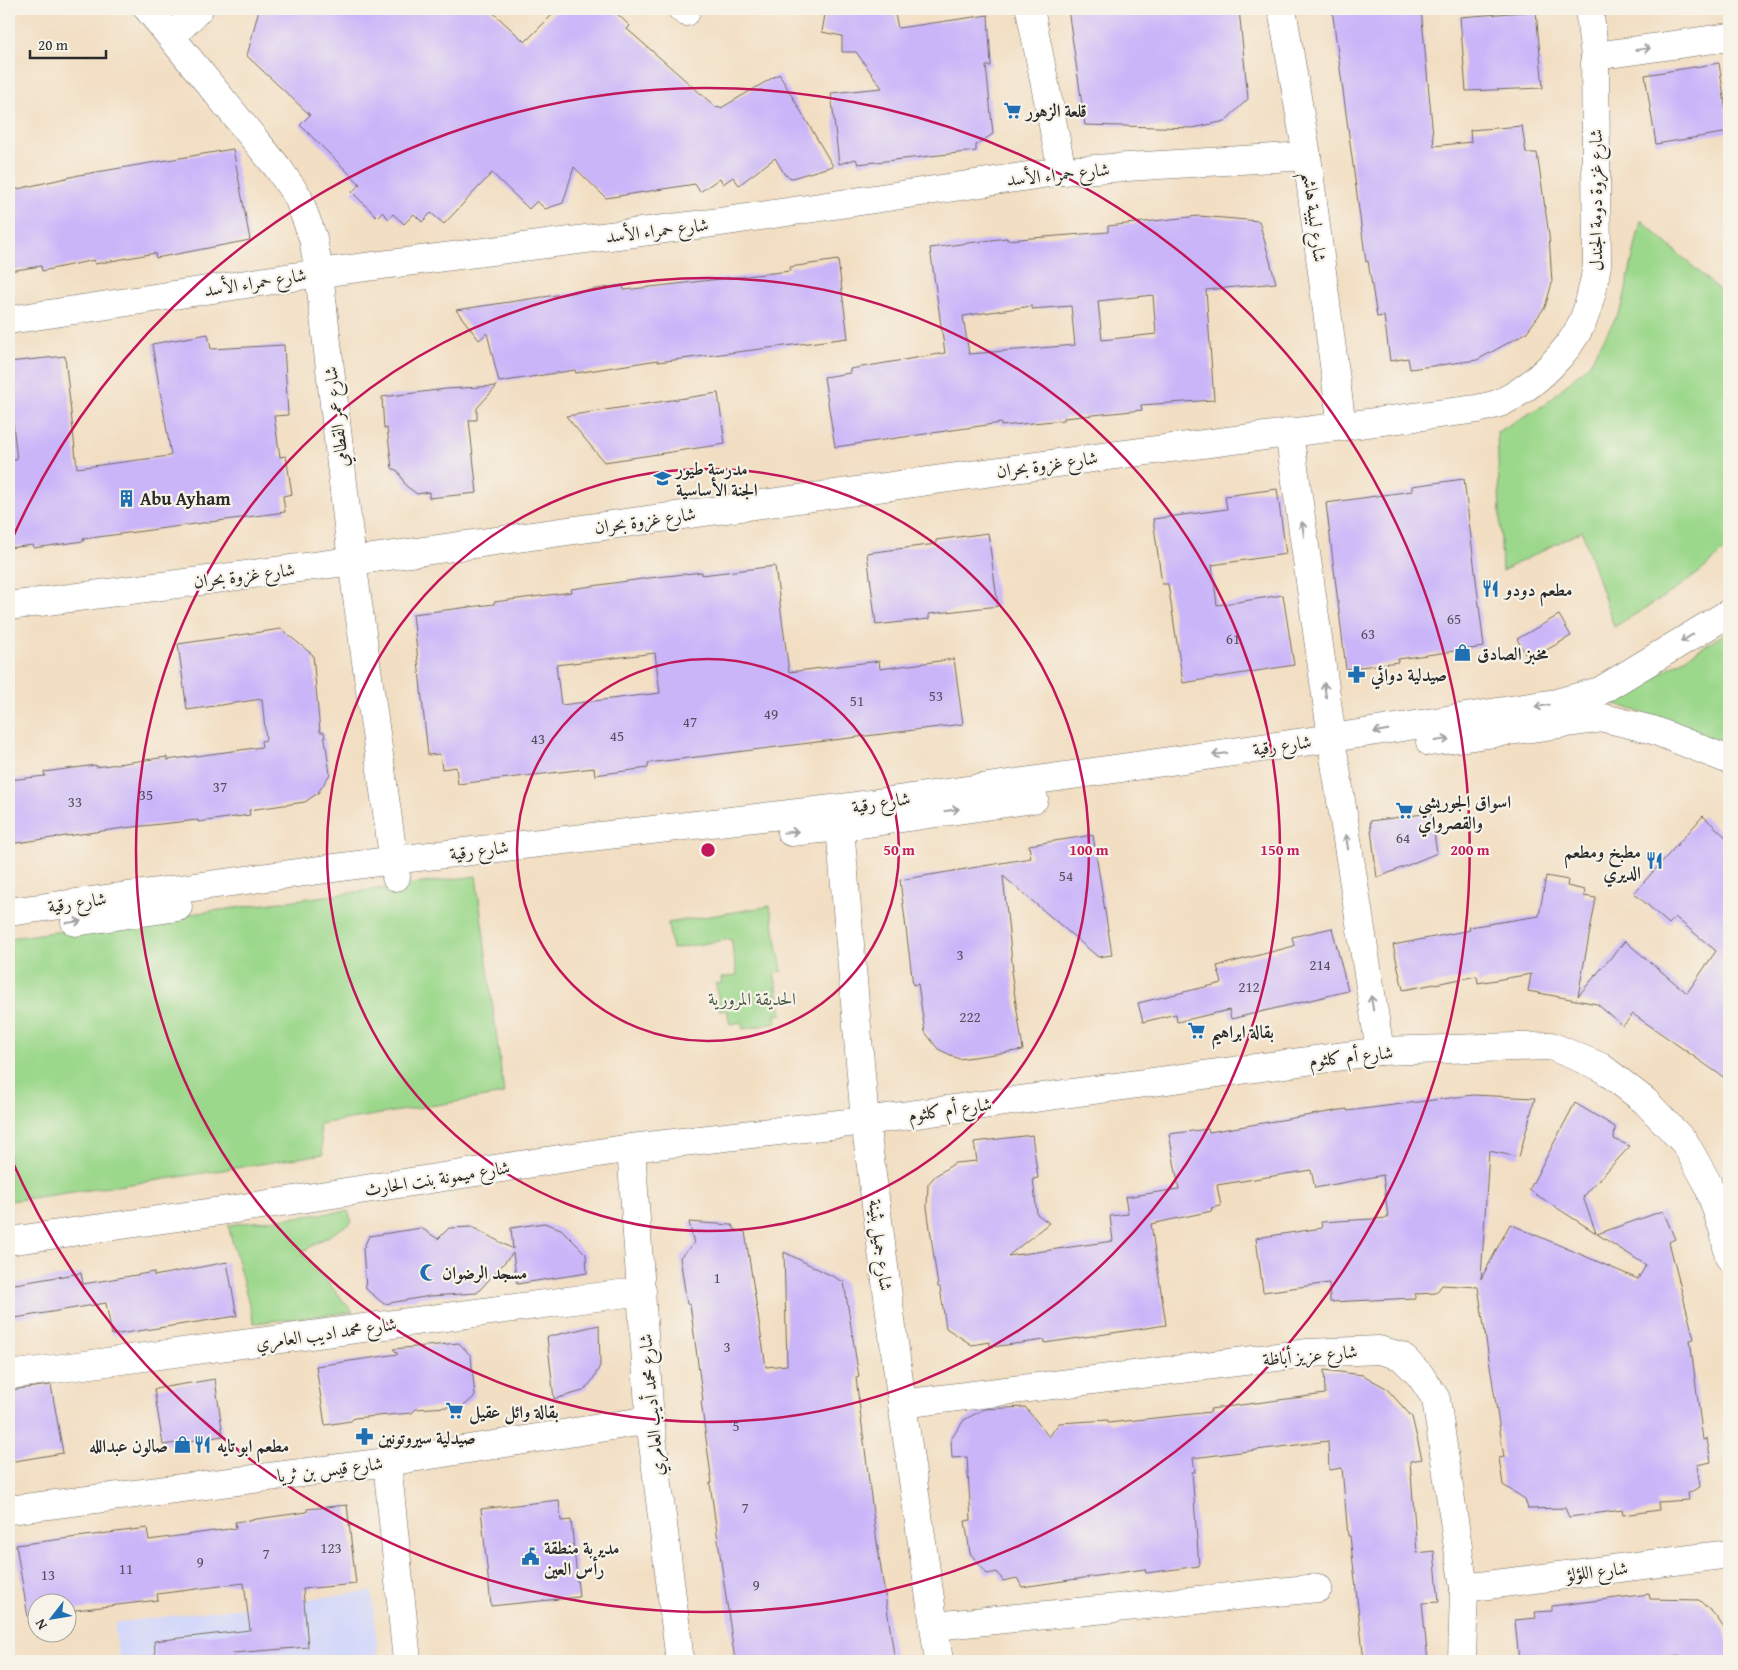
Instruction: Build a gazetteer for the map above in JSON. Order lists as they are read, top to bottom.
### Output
{
  "streets": {
    "street": [
      "شارع حمراء الأسد",
      "شارع غزوة دومة الجندل",
      "شارع لبيبة هاشم",
      "شارع عمر القطامي",
      "شارع غزوة بحران",
      "شارع رقية",
      "شارع أم كلثوم",
      "شارع ميمونة بنت الحارث",
      "شارع جميل بثينة",
      "شارع محمد اديب العامري",
      "شارع عزيز أباظة",
      "شارع محمد أديب العامري",
      "شارع قيس بن ثريا",
      "شارع اللؤلؤ"
    ]
  },
  "crossings": [
    ["شارع حمراء الأسد", "شارع لبيبة هاشم"],
    ["شارع حمراء الأسد", "شارع عمر القطامي"],
    ["شارع غزوة دومة الجندل", "شارع لبيبة هاشم"],
    ["شارع غزوة دومة الجندل", "شارع غزوة بحران"],
    ["شارع لبيبة هاشم", "شارع غزوة بحران"],
    ["شارع عمر القطامي", "شارع غزوة بحران"],
    ["شارع عمر القطامي", "شارع رقية"],
    ["شارع رقية", "شارع جميل بثينة"],
    ["شارع أم كلثوم", "شارع ميمونة بنت الحارث"],
    ["شارع أم كلثوم", "شارع جميل بثينة"],
    ["شارع ميمونة بنت الحارث", "شارع جميل بثينة"],
    ["شارع ميمونة بنت الحارث", "شارع محمد أديب العامري"],
    ["شارع جميل بثينة", "شارع عزيز أباظة"],
    ["شارع محمد اديب العامري", "شارع محمد أديب العامري"],
    ["شارع عزيز أباظة", "شارع اللؤلؤ"],
    ["شارع محمد أديب العامري", "شارع قيس بن ثريا"]
  ],
  "parks": ["الحديقة المرورية"],
  "places": {
    "supermarket": [
      "قلعة الزهور",
      "اسواق الجوريشي والقصرواي",
      "بقالة ابراهيم",
      "بقالة وائل عقيل"
    ],
    "school or university": ["مدرسة طيور الجنة الأساسية"],
    "building": ["Abu Ayham"],
    "restaurant": ["مطعم دودو", "مطبخ ومطعم الديري", "مطعم ابو تايه"],
    "shop": ["مخبز الصادق", "صالون عبدالله"],
    "pharmacy": ["صيدلية دوائي", "صيدلية سيروتونين"],
    "mosque": ["مسجد الرضوان"],
    "public building": ["مديرية منطقة رأس العين"]
  },
  "house_numbers": [
    "65",
    "63",
    "61",
    "53",
    "51",
    "49",
    "47",
    "45",
    "43",
    "37",
    "35",
    "33",
    "64",
    "54",
    "3",
    "214",
    "212",
    "222",
    "1",
    "3",
    "5",
    "7",
    "123",
    "7",
    "9",
    "11",
    "13",
    "9"
  ],
  "scale_bar": "20 m",
  "north": "bottom left",
  "rings": [
    "50 m",
    "100 m",
    "150 m",
    "200 m"
  ]
}
